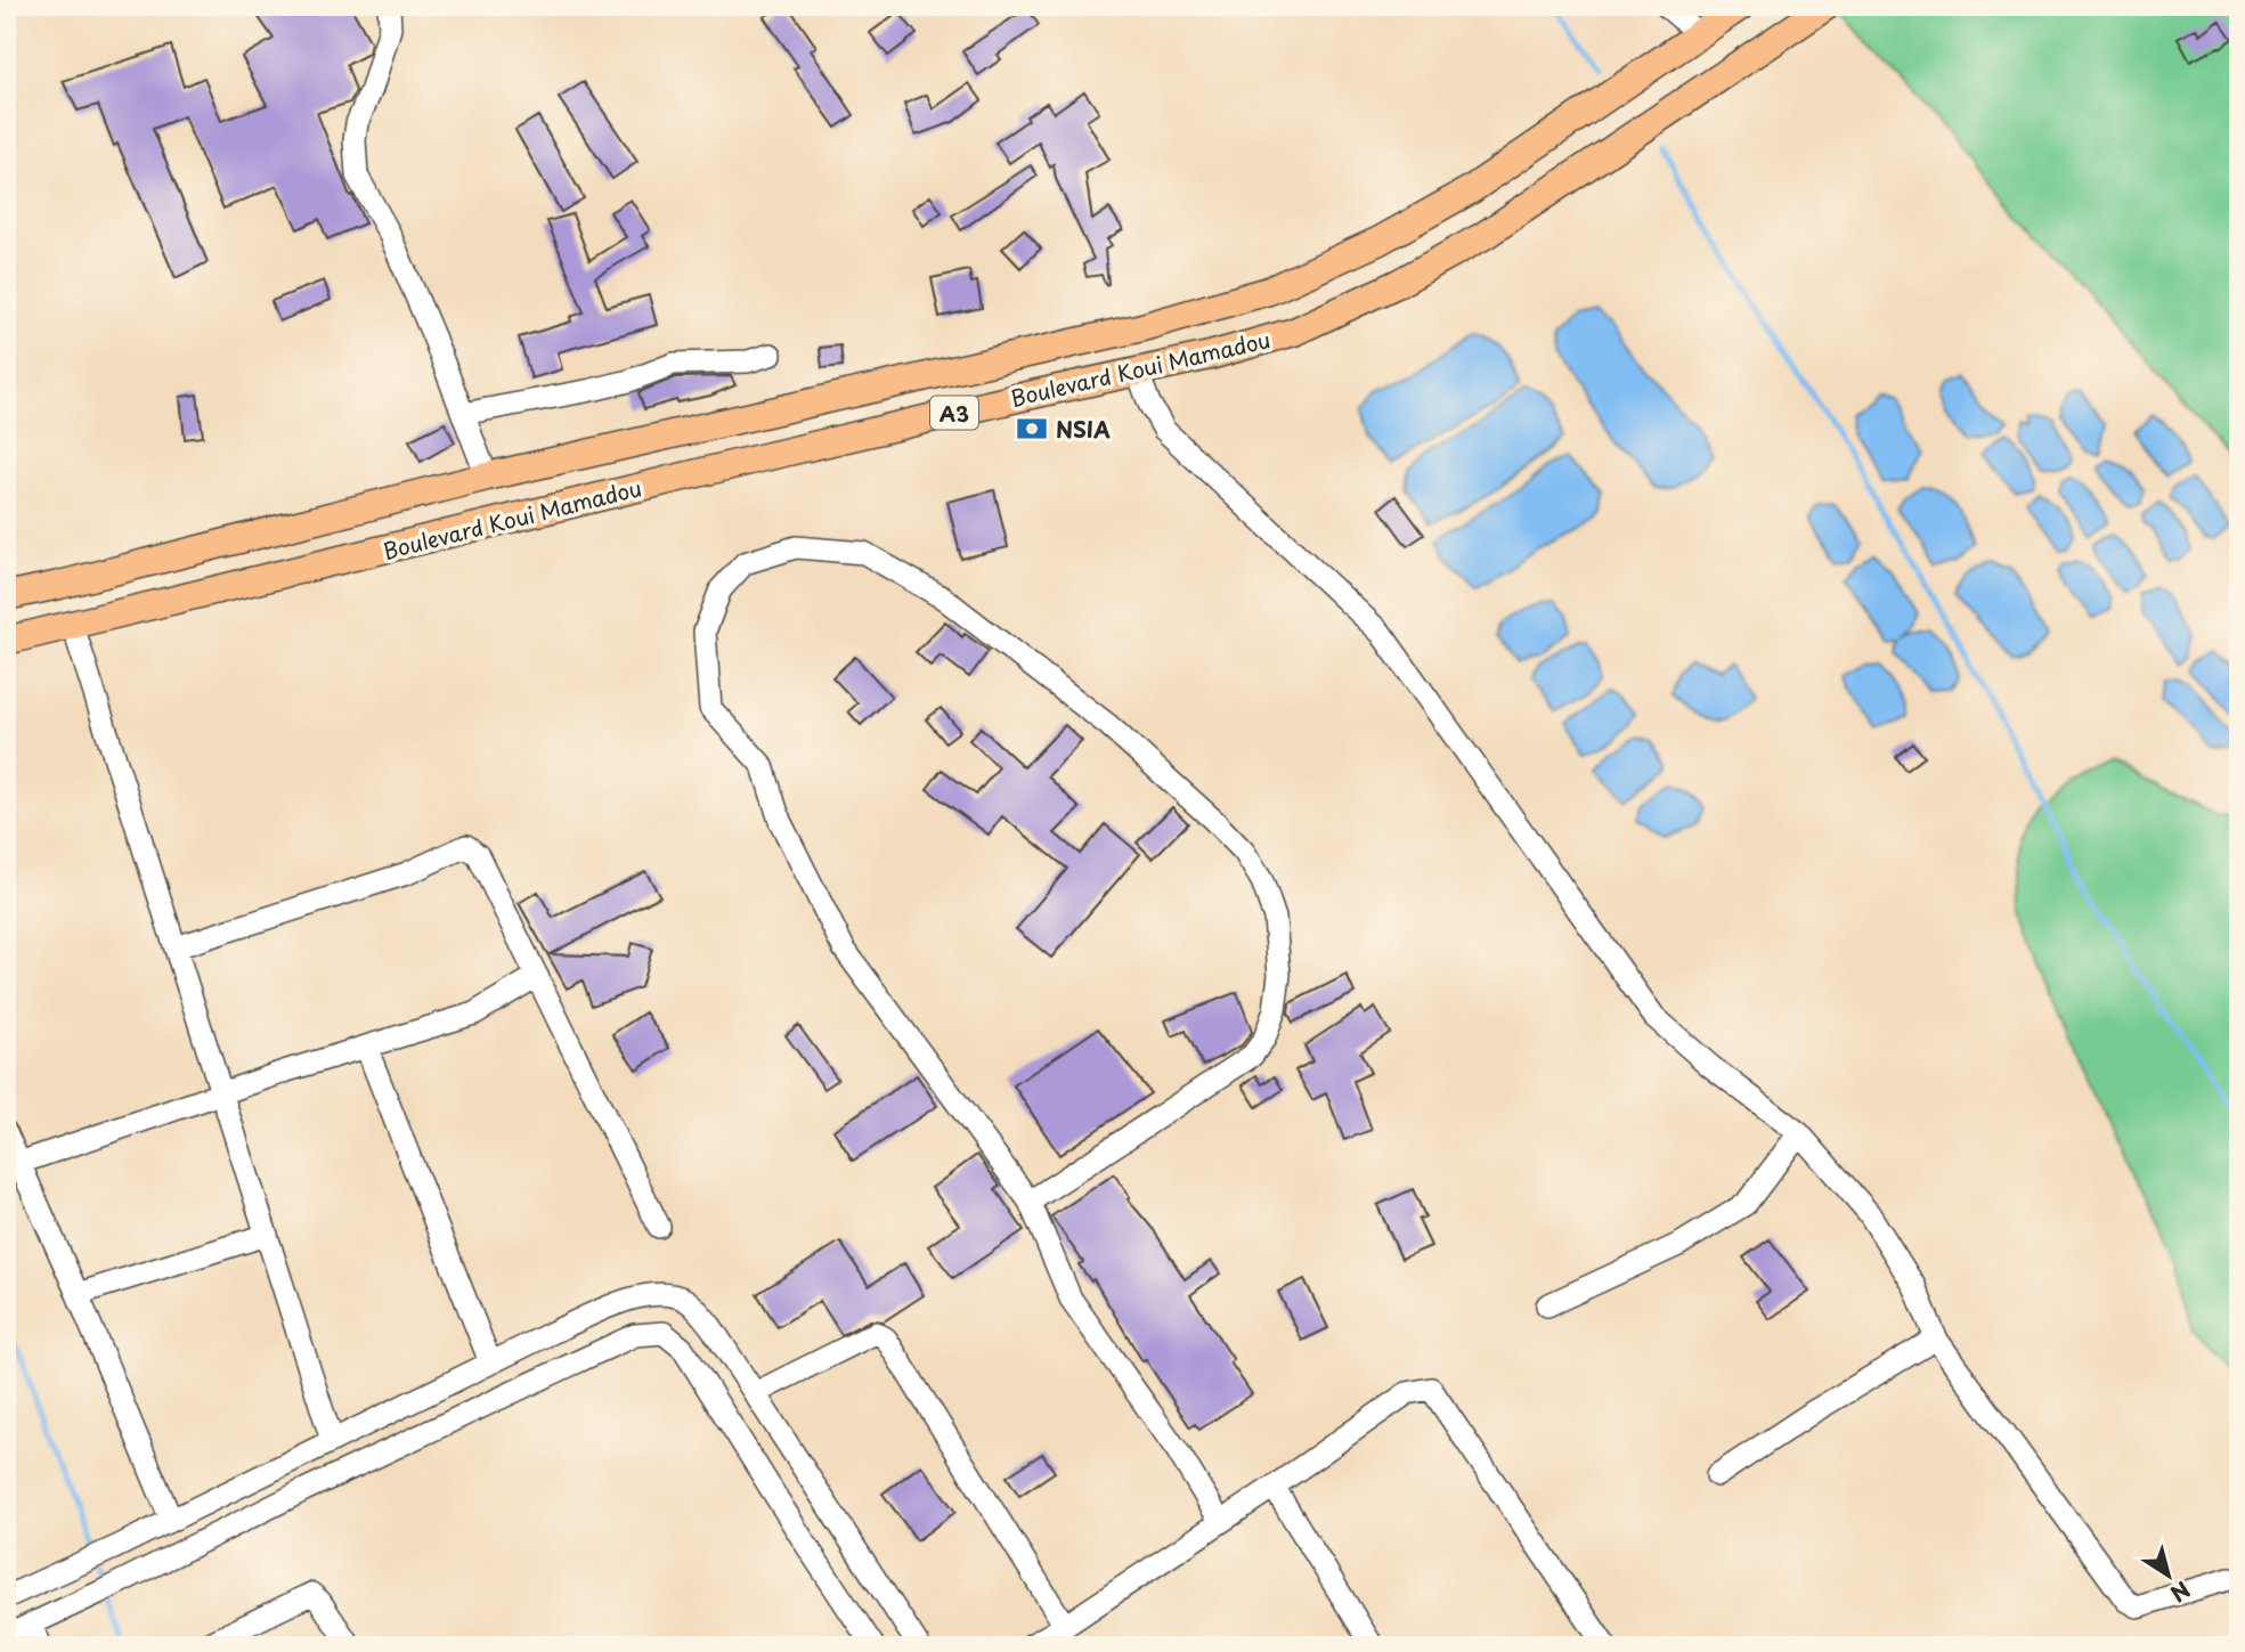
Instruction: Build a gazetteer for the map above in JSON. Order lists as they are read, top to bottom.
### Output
{
  "streets": {
    "main road": ["Boulevard Koui Mamadou", "A3"]
  },
  "places": {
    "bank": ["NSIA"]
  },
  "north": "bottom right"
}
